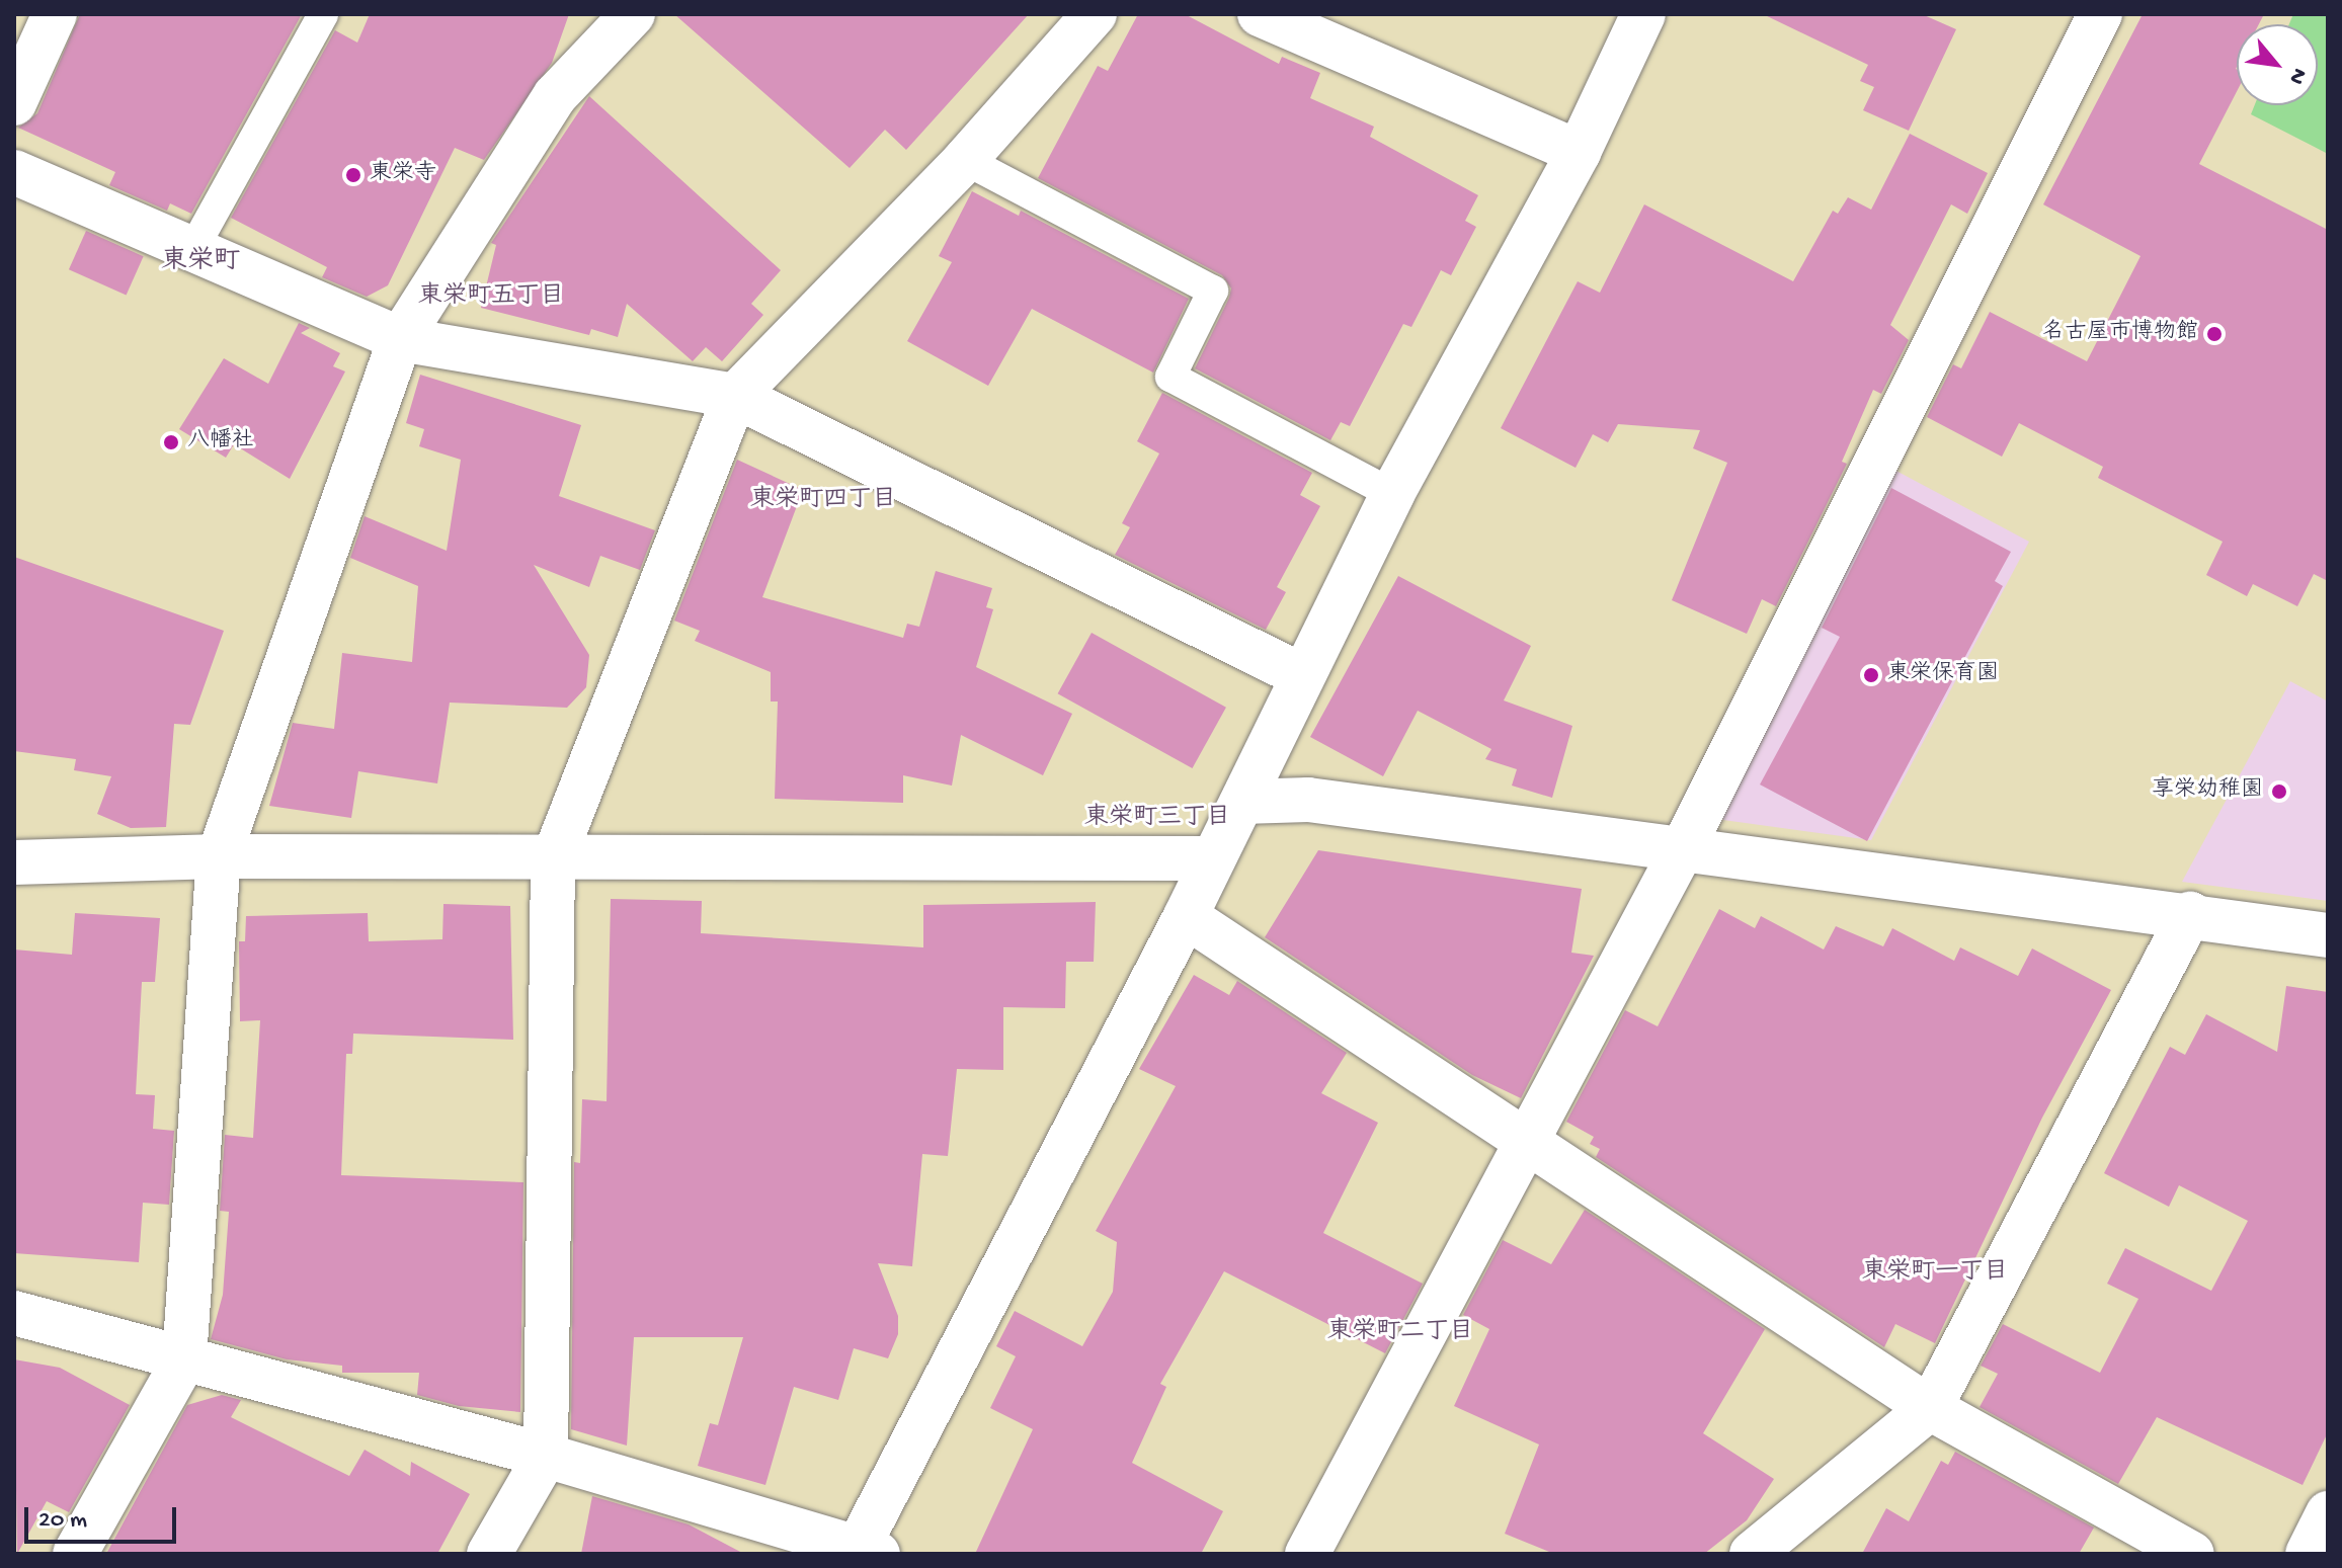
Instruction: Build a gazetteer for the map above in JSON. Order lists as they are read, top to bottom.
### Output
{
  "districts": [
    "東栄町",
    "東栄町五丁目",
    "東栄町四丁目",
    "東栄町三丁目",
    "東栄町一丁目",
    "東栄町二丁目"
  ],
  "places": [
    "東栄寺",
    "名古屋市博物館",
    "八幡社",
    "東栄保育園",
    "享栄幼稚園"
  ],
  "scale_bar": "20 m",
  "north": "bottom right"
}
